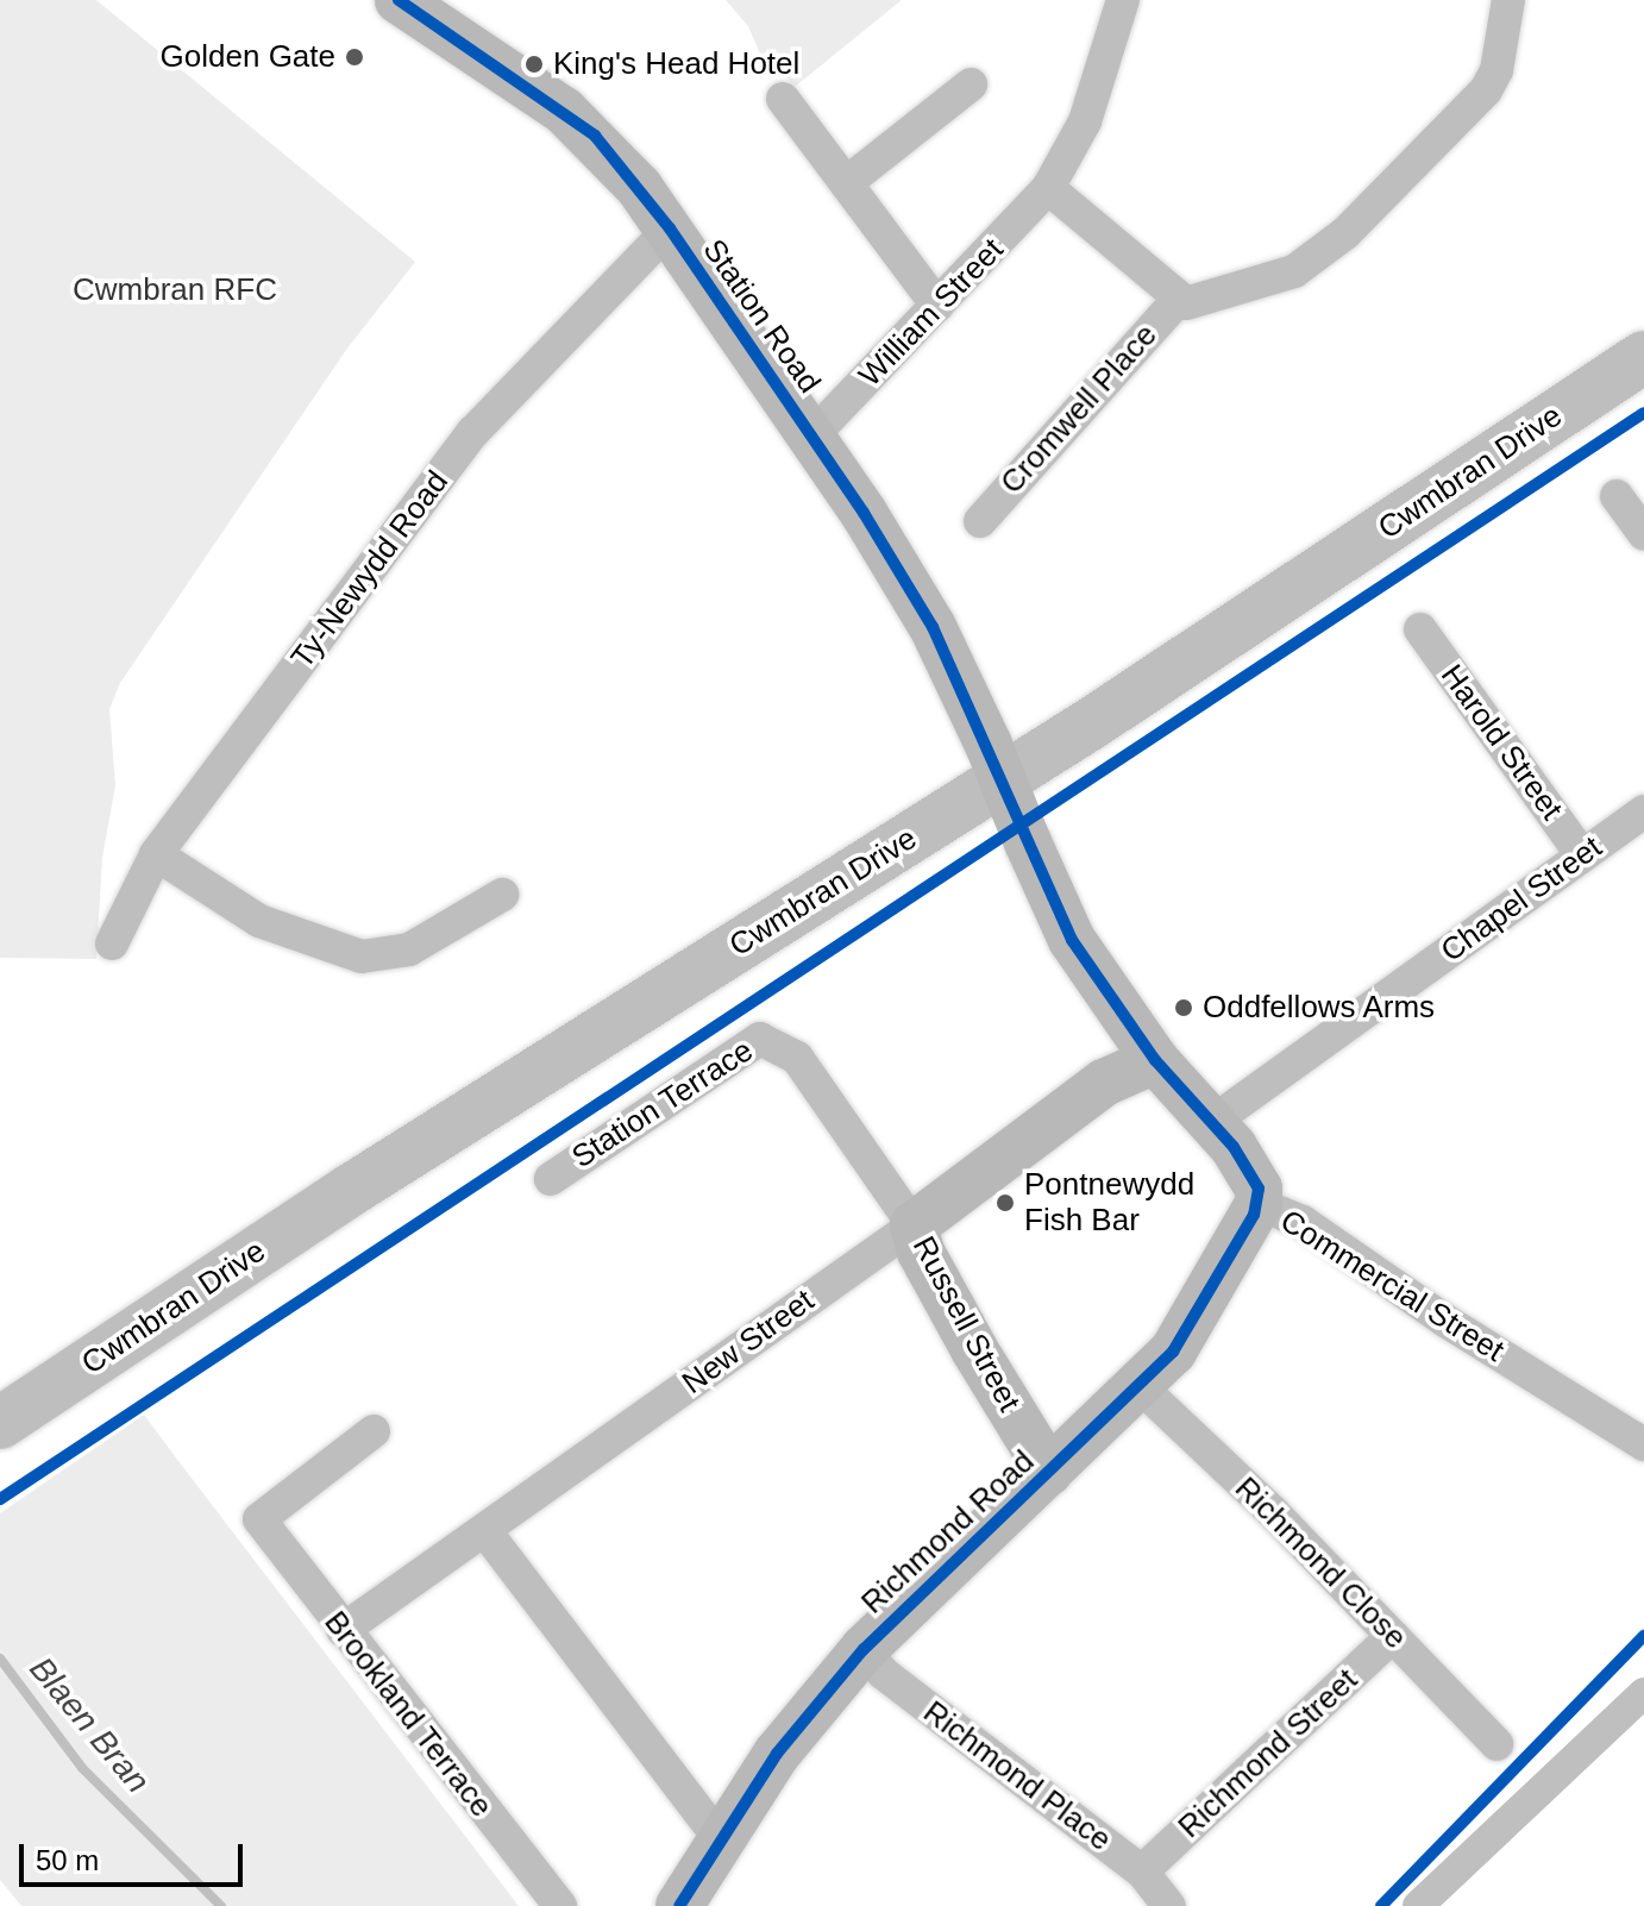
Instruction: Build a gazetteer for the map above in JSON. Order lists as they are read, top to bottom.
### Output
{
  "streets": {
    "main road": ["Cwmbran Drive"],
    "street": [
      "William Street",
      "Station Road",
      "Cromwell Place",
      "Ty-Newydd Road",
      "Harold Street",
      "Chapel Street",
      "Station Terrace",
      "Commercial Street",
      "Russell Street",
      "New Street",
      "Richmond Road",
      "Richmond Close",
      "Brookland Terrace",
      "Richmond Street",
      "Richmond Place"
    ]
  },
  "crossings": [
    ["William Street", "Station Road"],
    ["William Street", "Cromwell Place"],
    ["Station Road", "Ty-Newydd Road"],
    ["Station Road", "Commercial Street"],
    ["Harold Street", "Chapel Street"],
    ["Chapel Street", "Commercial Street"],
    ["Station Terrace", "Russell Street"],
    ["Station Terrace", "New Street"],
    ["Commercial Street", "New Street"],
    ["Commercial Street", "Richmond Road"],
    ["Russell Street", "New Street"],
    ["Russell Street", "Richmond Road"],
    ["New Street", "Brookland Terrace"],
    ["Richmond Road", "Richmond Close"],
    ["Richmond Road", "Richmond Place"],
    ["Richmond Close", "Richmond Street"],
    ["Richmond Street", "Richmond Place"]
  ],
  "water": ["Blaen Bran"],
  "parks": ["Cwmbran RFC"],
  "places": [
    "Golden Gate",
    "King's Head Hotel",
    "Oddfellows Arms",
    "Pontnewydd Fish Bar"
  ],
  "scale_bar": "50 m"
}
